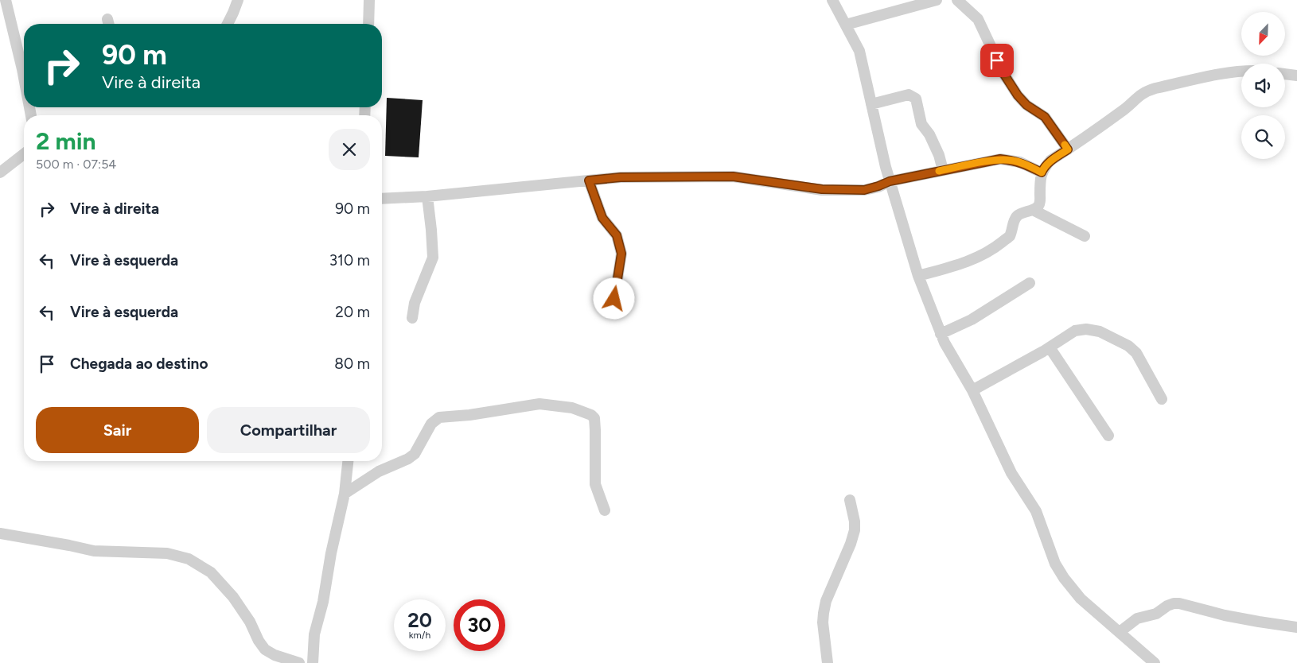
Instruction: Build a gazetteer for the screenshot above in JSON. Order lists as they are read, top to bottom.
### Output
{
  "north": "bottom left",
  "page": {
    "turn": ["90 m", "Vire à direita"],
    "heading": ["2 min", "500 m · 07:54"],
    "list": [
      {
        "name": "Vire à direita",
        "value": "90 m"
      },
      {
        "name": "Vire à esquerda",
        "value": "310 m"
      },
      {
        "name": "Vire à esquerda",
        "value": "20 m"
      },
      {
        "name": "Chegada ao destino",
        "value": "80 m"
      }
    ],
    "buttons": ["Sair", "Compartilhar"],
    "speed": "20 km/h",
    "limit": "30"
  }
}
